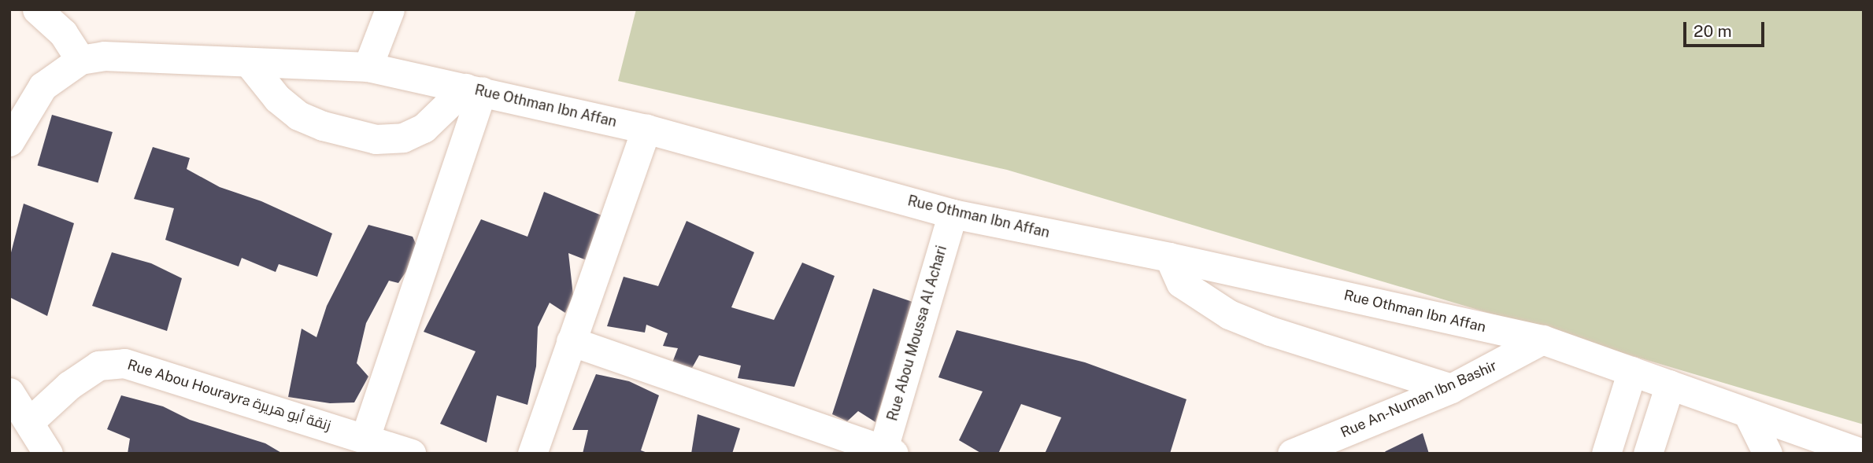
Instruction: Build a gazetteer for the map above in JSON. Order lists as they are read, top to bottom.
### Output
{
  "streets": {
    "street": [
      "Rue Othman Ibn Affan",
      "Rue Abou Moussa Al Achari",
      "Rue Abou Hourayra زنقة أبو هريرة",
      "Rue An-Numan Ibn Bashir"
    ]
  },
  "crossings": [
    ["Rue Othman Ibn Affan", "Rue Abou Moussa Al Achari"],
    ["Rue Othman Ibn Affan", "Rue An-Numan Ibn Bashir"]
  ],
  "scale_bar": "20 m"
}
